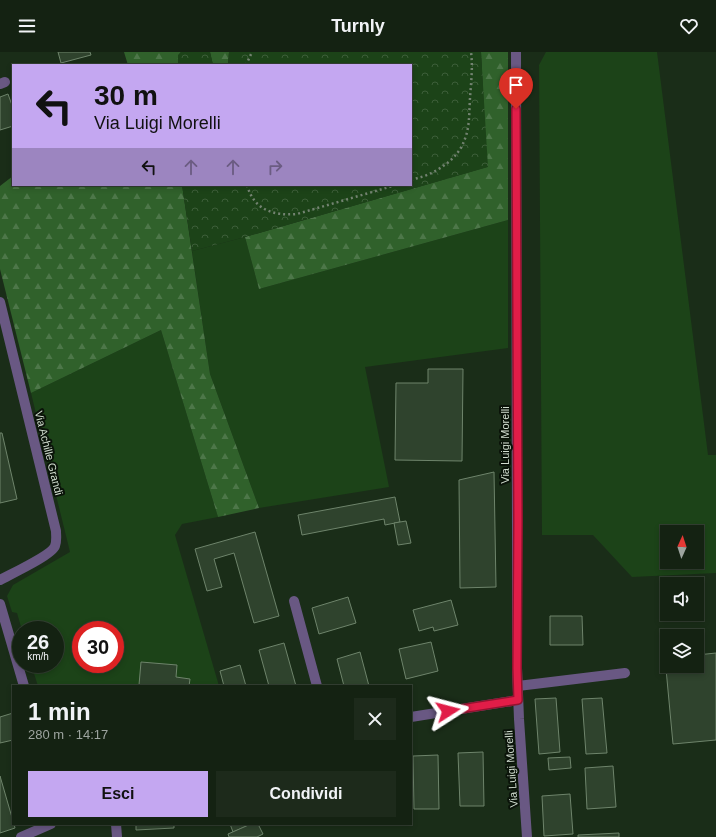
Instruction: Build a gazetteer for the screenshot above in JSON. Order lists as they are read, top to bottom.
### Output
{
  "streets": {
    "street": ["Via Luigi Morelli", "Via Achille Grandi"]
  },
  "north": "top",
  "page": {
    "header": "Turnly",
    "turn": ["30 m", "Via Luigi Morelli"],
    "speed": "26 km/h",
    "limit": "30",
    "heading": ["1 min", "280 m · 14:17"],
    "buttons": ["Esci", "Condividi"]
  }
}
